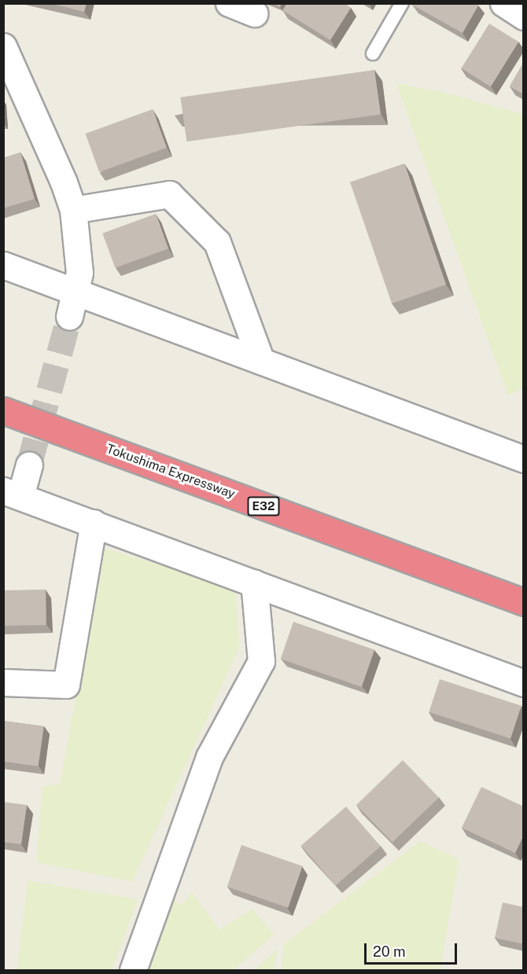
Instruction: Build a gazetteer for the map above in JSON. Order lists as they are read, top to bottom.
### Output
{
  "streets": {
    "highway": ["Tokushima Expressway", "E32"]
  },
  "scale_bar": "20 m"
}
